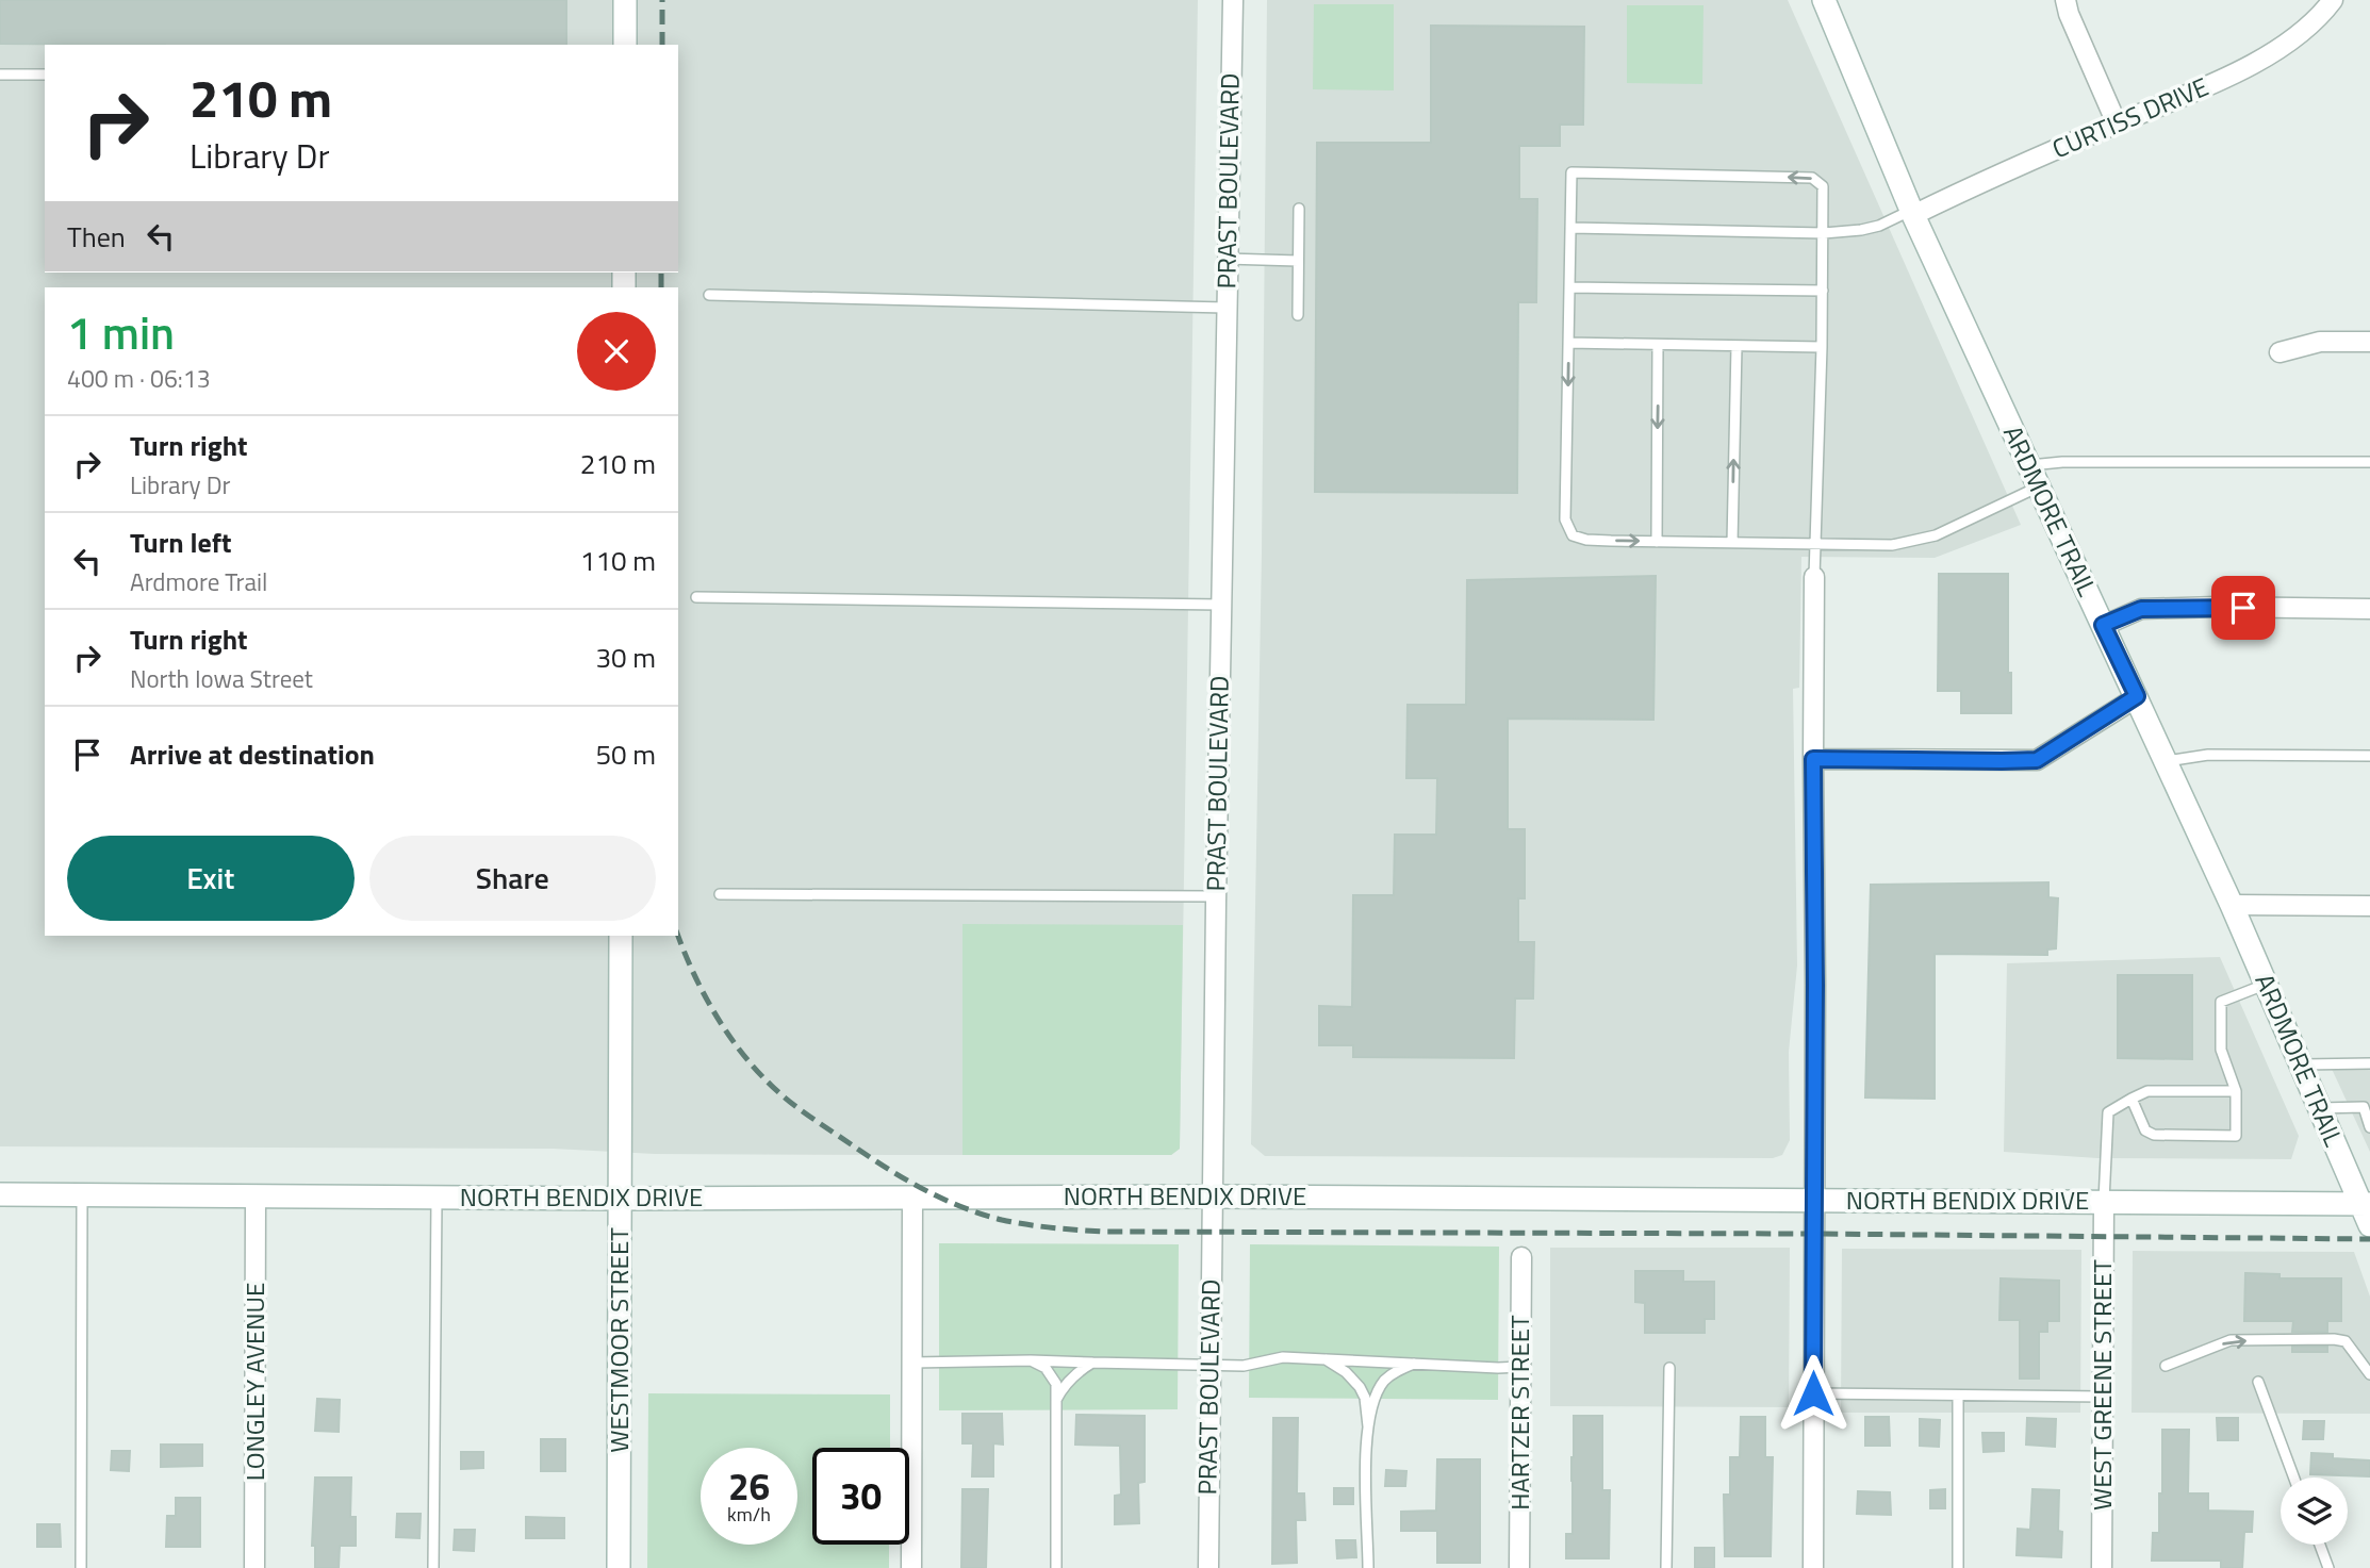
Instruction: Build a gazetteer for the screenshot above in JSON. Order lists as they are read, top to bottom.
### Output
{
  "streets": {
    "street": [
      "CURTISS DRIVE",
      "PRAST BOULEVARD",
      "ARDMORE TRAIL",
      "NORTH BENDIX DRIVE",
      "WESTMOOR STREET",
      "LONGLEY AVENUE",
      "WEST GREENE STREET",
      "HARTZER STREET"
    ]
  },
  "crossings": [
    ["CURTISS DRIVE", "ARDMORE TRAIL"],
    ["PRAST BOULEVARD", "NORTH BENDIX DRIVE"],
    ["ARDMORE TRAIL", "NORTH BENDIX DRIVE"],
    ["NORTH BENDIX DRIVE", "WESTMOOR STREET"],
    ["NORTH BENDIX DRIVE", "LONGLEY AVENUE"],
    ["NORTH BENDIX DRIVE", "WEST GREENE STREET"]
  ],
  "page": {
    "turn": ["210 m", "Library Dr"],
    "then": "Then",
    "heading": ["1 min", "400 m · 06:13"],
    "list": [
      {
        "name": "Turn right",
        "note": "Library Dr",
        "value": "210 m"
      },
      {
        "name": "Turn left",
        "note": "Ardmore Trail",
        "value": "110 m"
      },
      {
        "name": "Turn right",
        "note": "North Iowa Street",
        "value": "30 m"
      },
      {
        "name": "Arrive at destination",
        "value": "50 m"
      }
    ],
    "buttons": ["Exit", "Share"],
    "speed": "26 km/h",
    "limit": "30"
  }
}
